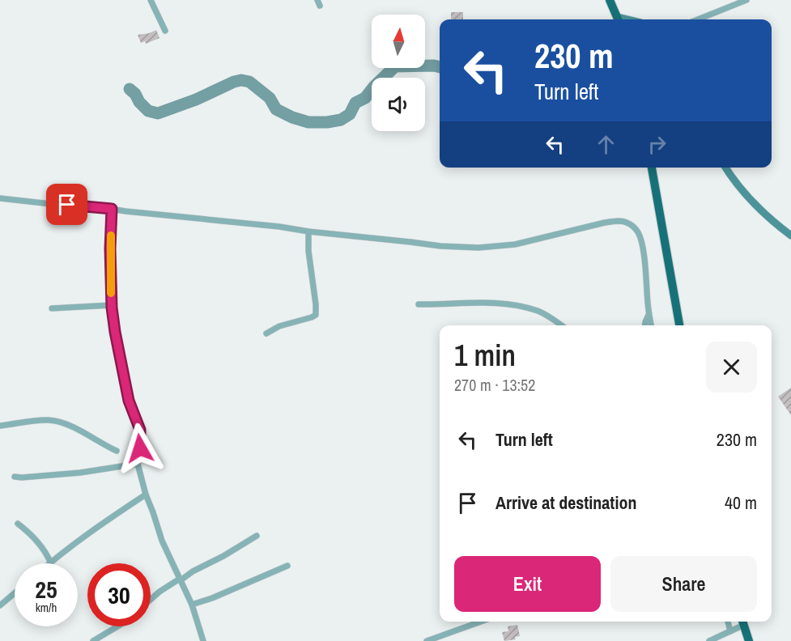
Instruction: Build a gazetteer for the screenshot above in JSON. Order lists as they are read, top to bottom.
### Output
{
  "north": "top",
  "page": {
    "turn": ["230 m", "Turn left"],
    "heading": ["1 min", "270 m · 13:52"],
    "list": [
      {
        "name": "Turn left",
        "value": "230 m"
      },
      {
        "name": "Arrive at destination",
        "value": "40 m"
      }
    ],
    "buttons": ["Exit", "Share"],
    "speed": "25 km/h",
    "limit": "30"
  }
}
